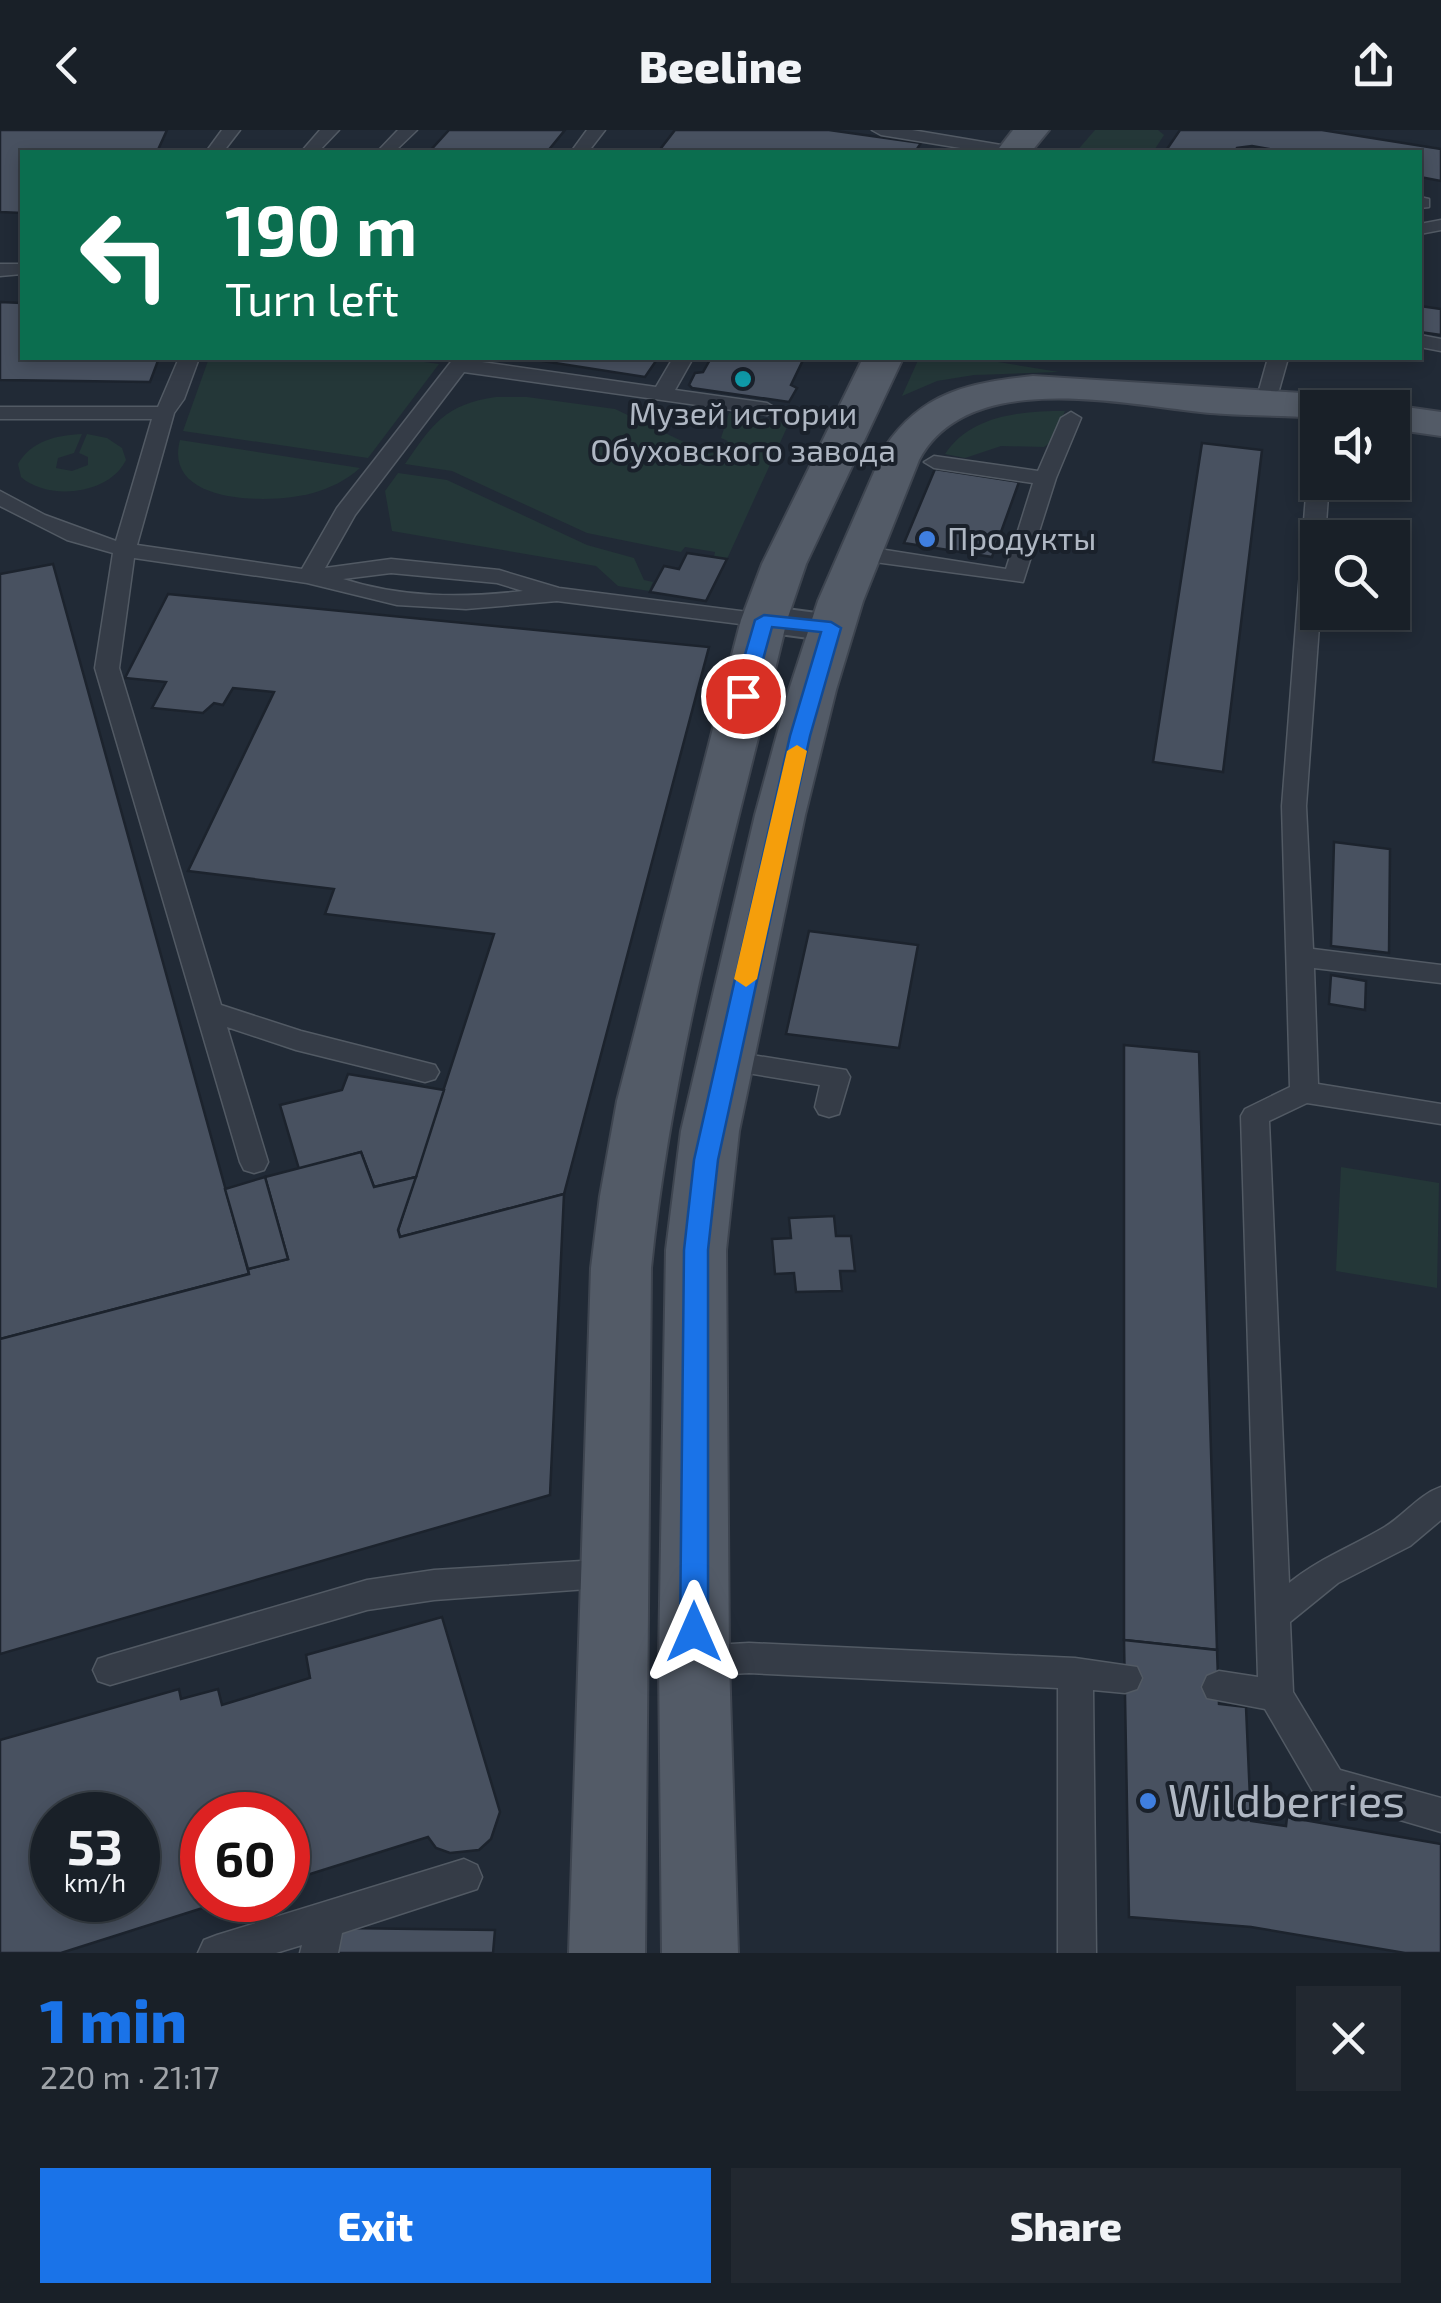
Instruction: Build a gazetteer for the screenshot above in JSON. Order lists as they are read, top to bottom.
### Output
{
  "places": ["Музей истории Обуховского завода", "Продукты", "Wildberries"],
  "page": {
    "header": "Beeline",
    "turn": ["190 m", "Turn left"],
    "speed": "53 km/h",
    "limit": "60",
    "heading": ["1 min", "220 m · 21:17"],
    "buttons": ["Exit", "Share"]
  }
}
